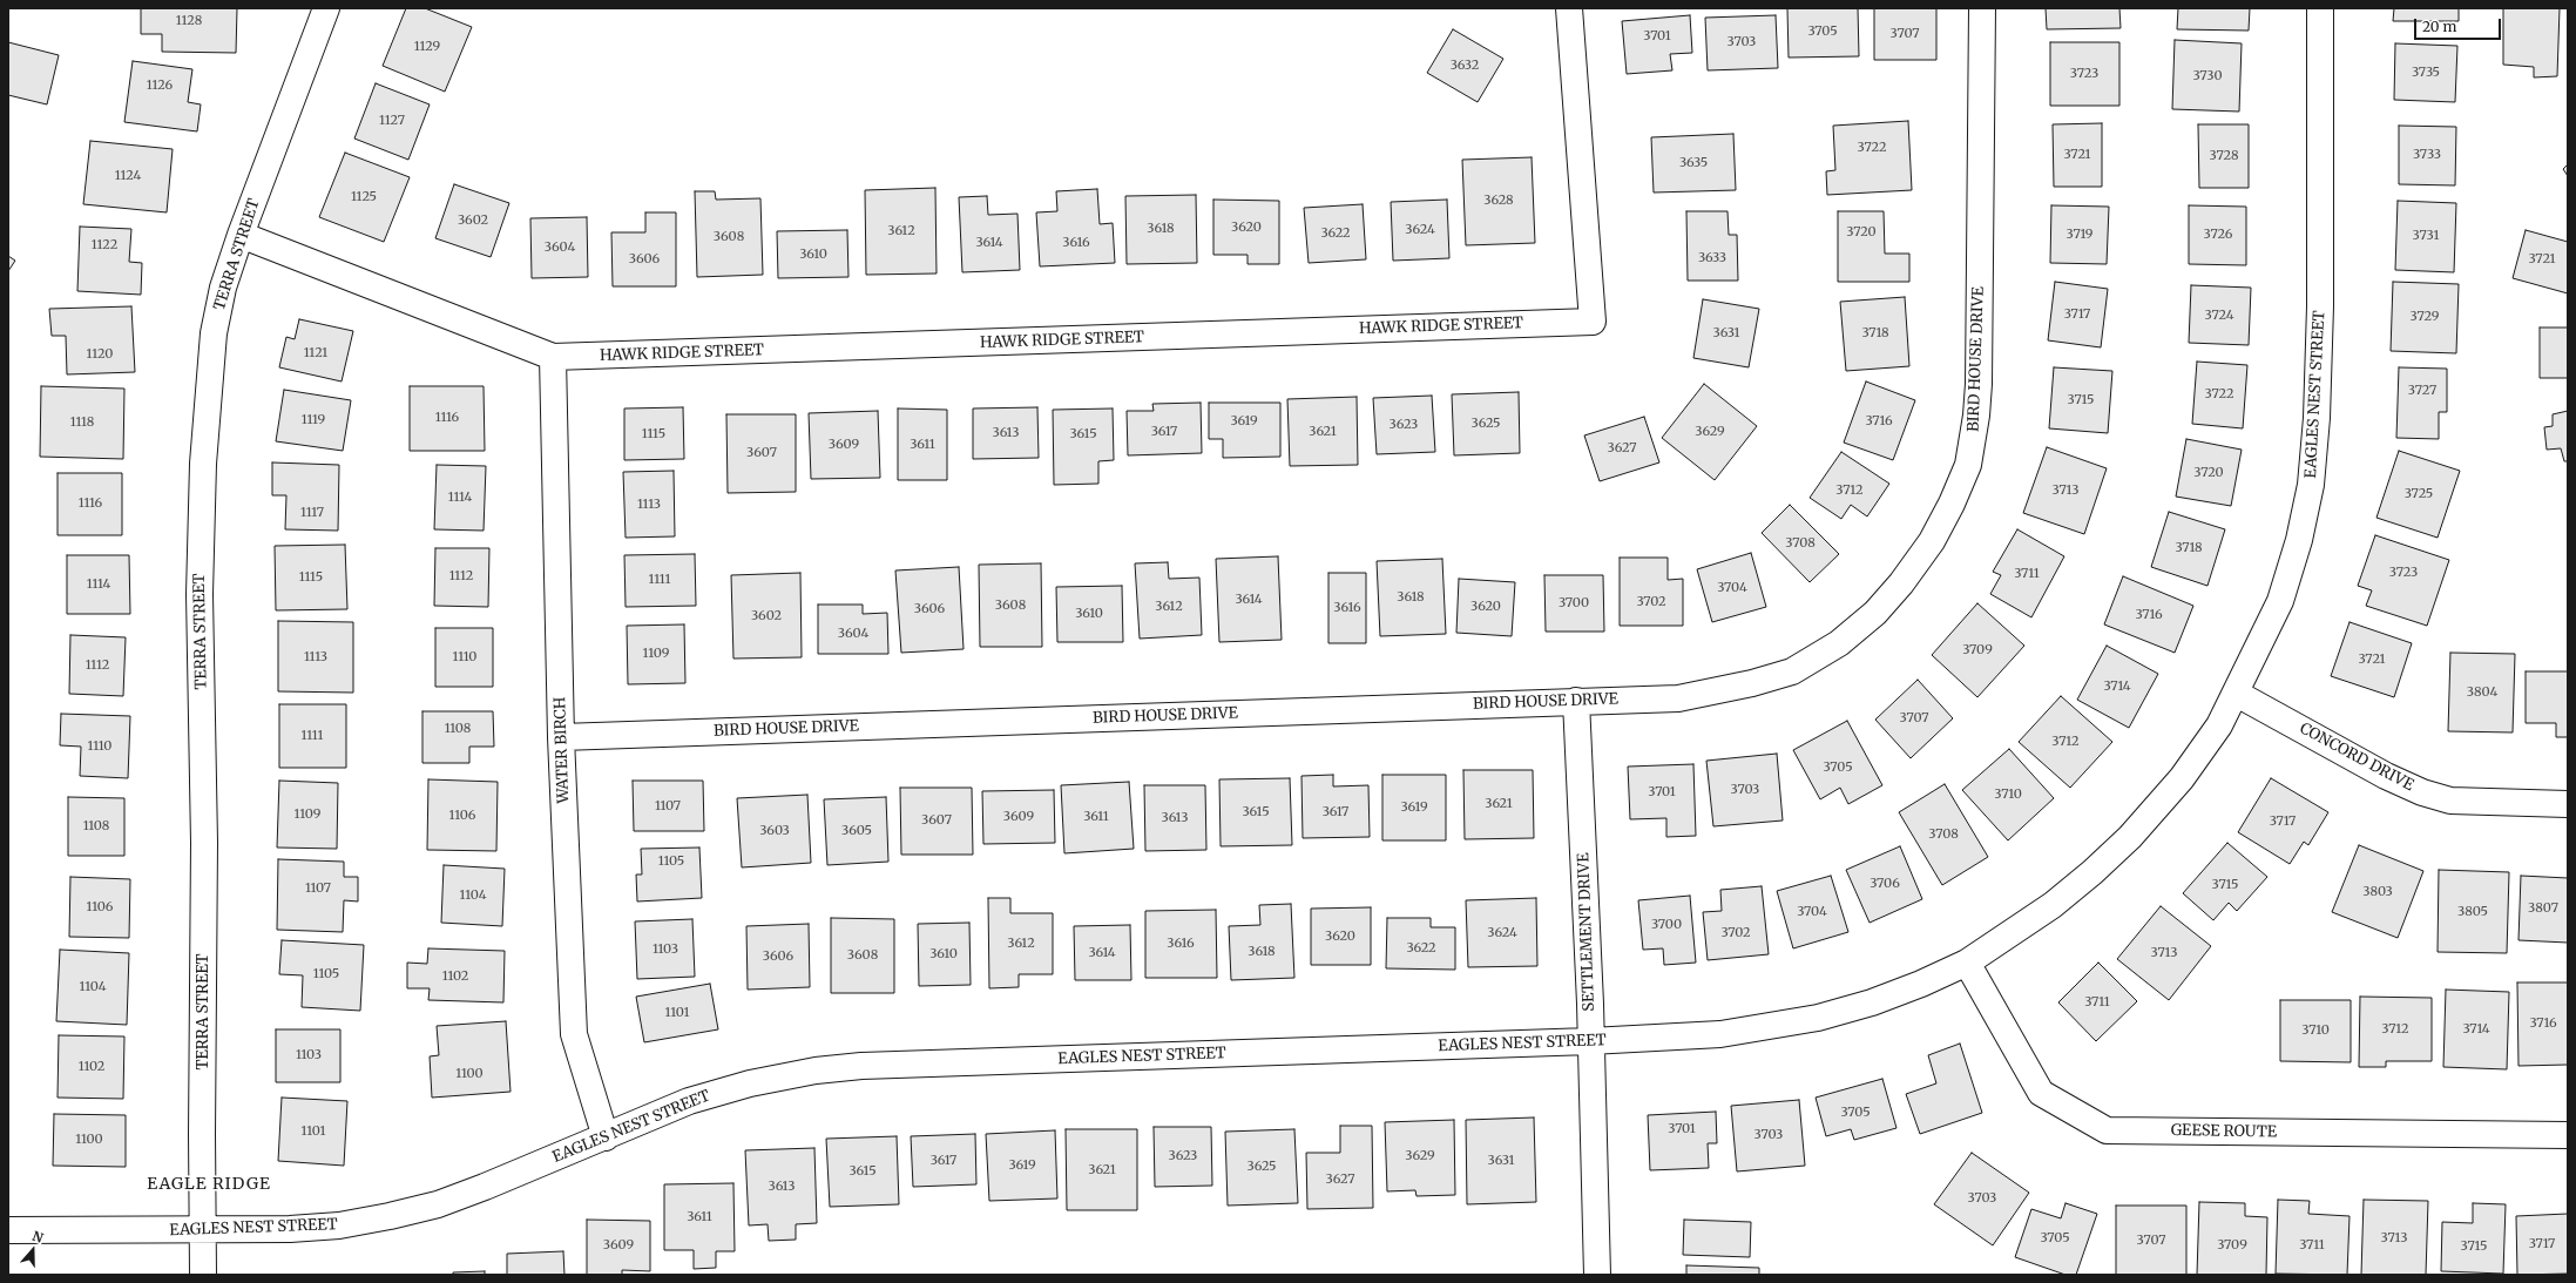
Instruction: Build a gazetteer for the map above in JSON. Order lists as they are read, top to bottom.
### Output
{
  "streets": {
    "street": [
      "TERRA STREET",
      "HAWK RIDGE STREET",
      "BIRD HOUSE DRIVE",
      "EAGLES NEST STREET",
      "WATER BIRCH",
      "CONCORD DRIVE",
      "SETTLEMENT DRIVE",
      "GEESE ROUTE"
    ]
  },
  "crossings": [
    ["TERRA STREET", "HAWK RIDGE STREET"],
    ["TERRA STREET", "EAGLES NEST STREET"],
    ["HAWK RIDGE STREET", "WATER BIRCH"],
    ["BIRD HOUSE DRIVE", "WATER BIRCH"],
    ["BIRD HOUSE DRIVE", "SETTLEMENT DRIVE"],
    ["EAGLES NEST STREET", "WATER BIRCH"],
    ["EAGLES NEST STREET", "CONCORD DRIVE"],
    ["EAGLES NEST STREET", "SETTLEMENT DRIVE"],
    ["EAGLES NEST STREET", "GEESE ROUTE"]
  ],
  "districts": ["EAGLE RIDGE"],
  "house_numbers": [
    "1128",
    "3705",
    "3707",
    "3701",
    "3703",
    "1129",
    "3632",
    "3735",
    "3723",
    "3730",
    "1126",
    "1127",
    "3722",
    "3721",
    "3733",
    "3728",
    "3635",
    "1124",
    "1125",
    "3628",
    "3602",
    "3620",
    "3618",
    "3624",
    "3612",
    "3720",
    "3622",
    "3719",
    "3726",
    "3731",
    "3608",
    "3614",
    "3616",
    "1122",
    "3604",
    "3610",
    "3633",
    "3606",
    "3721",
    "3717",
    "3724",
    "3729",
    "3631",
    "3718",
    "1121",
    "1120",
    "3727",
    "3722",
    "3715",
    "1116",
    "1119",
    "3619",
    "3716",
    "1118",
    "3625",
    "3623",
    "3617",
    "3621",
    "3629",
    "3613",
    "1115",
    "3615",
    "3609",
    "3611",
    "3627",
    "3607",
    "3720",
    "3712",
    "3713",
    "3725",
    "1114",
    "1116",
    "1113",
    "1117",
    "3708",
    "3718",
    "3723",
    "3711",
    "1112",
    "1115",
    "1111",
    "1114",
    "3704",
    "3618",
    "3614",
    "3702",
    "3700",
    "3608",
    "3612",
    "3620",
    "3616",
    "3606",
    "3610",
    "3716",
    "3602",
    "3604",
    "3709",
    "1109",
    "1113",
    "1110",
    "3721",
    "1112",
    "3714",
    "3804",
    "3707",
    "1108",
    "1111",
    "3712",
    "1110",
    "3705",
    "3703",
    "3701",
    "3710",
    "3621",
    "1107",
    "3619",
    "3615",
    "3617",
    "1109",
    "1106",
    "3609",
    "3611",
    "3613",
    "3607",
    "3717",
    "1108",
    "3603",
    "3605",
    "3708",
    "1105",
    "3706",
    "3715",
    "1107",
    "3803",
    "1104",
    "1106",
    "3807",
    "3704",
    "3805",
    "3700",
    "3624",
    "3702",
    "3620",
    "3612",
    "3616",
    "3622",
    "1103",
    "3618",
    "3614",
    "3713",
    "3610",
    "3608",
    "3606",
    "1105",
    "1102",
    "1104",
    "3711",
    "1101",
    "3716",
    "3712",
    "3714",
    "3710",
    "1103",
    "1102",
    "1100",
    "3705",
    "3701",
    "1101",
    "3703",
    "1100",
    "3623",
    "3629",
    "3617",
    "3631",
    "3619",
    "3625",
    "3621",
    "3615",
    "3627",
    "3613",
    "3703",
    "3611",
    "3705",
    "3713",
    "3707",
    "3717",
    "3609",
    "3709",
    "3711",
    "3715"
  ],
  "scale_bar": "20 m",
  "north": "top"
}
